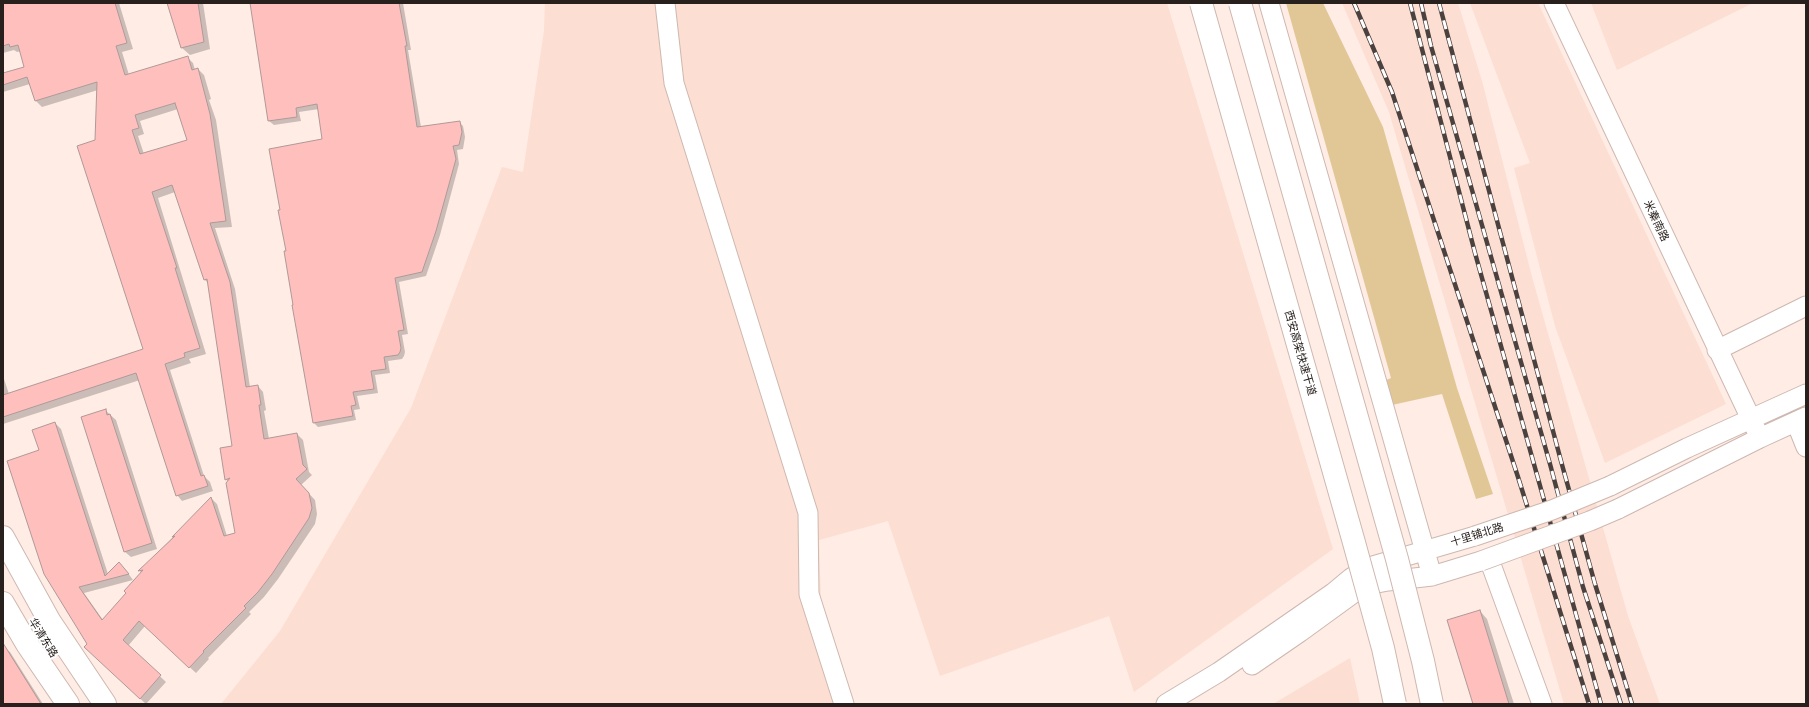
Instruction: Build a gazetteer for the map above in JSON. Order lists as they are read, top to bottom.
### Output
{
  "streets": {
    "main road": ["西安高架快速干道", "华清东路"],
    "street": ["米秦南路", "十里铺北路"]
  },
  "crossings": [
    ["米秦南路", "十里铺北路"]
  ]
}
